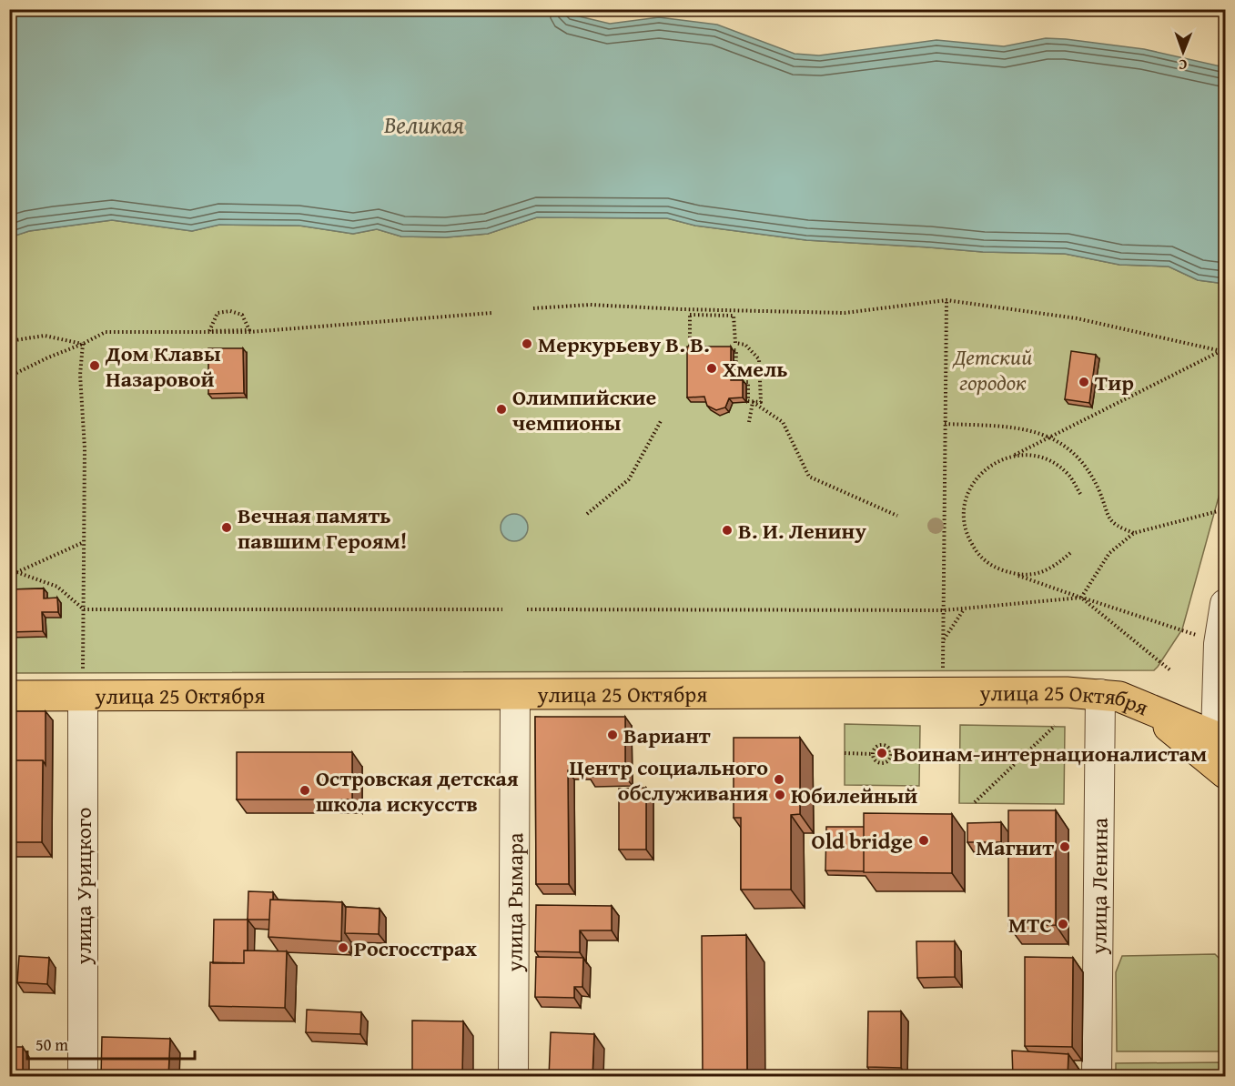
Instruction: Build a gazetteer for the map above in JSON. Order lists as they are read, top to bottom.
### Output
{
  "streets": {
    "main road": ["улица 25 Октября"],
    "street": ["улица Ленина", "улица Урицкого", "улица Рымара"]
  },
  "crossings": [
    ["улица 25 Октября", "улица Ленина"],
    ["улица 25 Октября", "улица Урицкого"],
    ["улица 25 Октября", "улица Рымара"]
  ],
  "water": ["Великая"],
  "parks": ["Детский городок"],
  "places": [
    "Меркурьеву В. В.",
    "Дом Клавы Назаровой",
    "Хмель",
    "Тир",
    "Олимпийские чемпионы",
    "Вечная память павшим Героям!",
    "В. И. Ленину",
    "Вариант",
    "Воинам-интернационалистам",
    "Центр социального обслуживания",
    "Островская детская школа искусств",
    "Юбилейный",
    "Old bridge",
    "Магнит",
    "МТС",
    "Росгосстрах"
  ],
  "scale_bar": "50 m",
  "north": "bottom"
}
